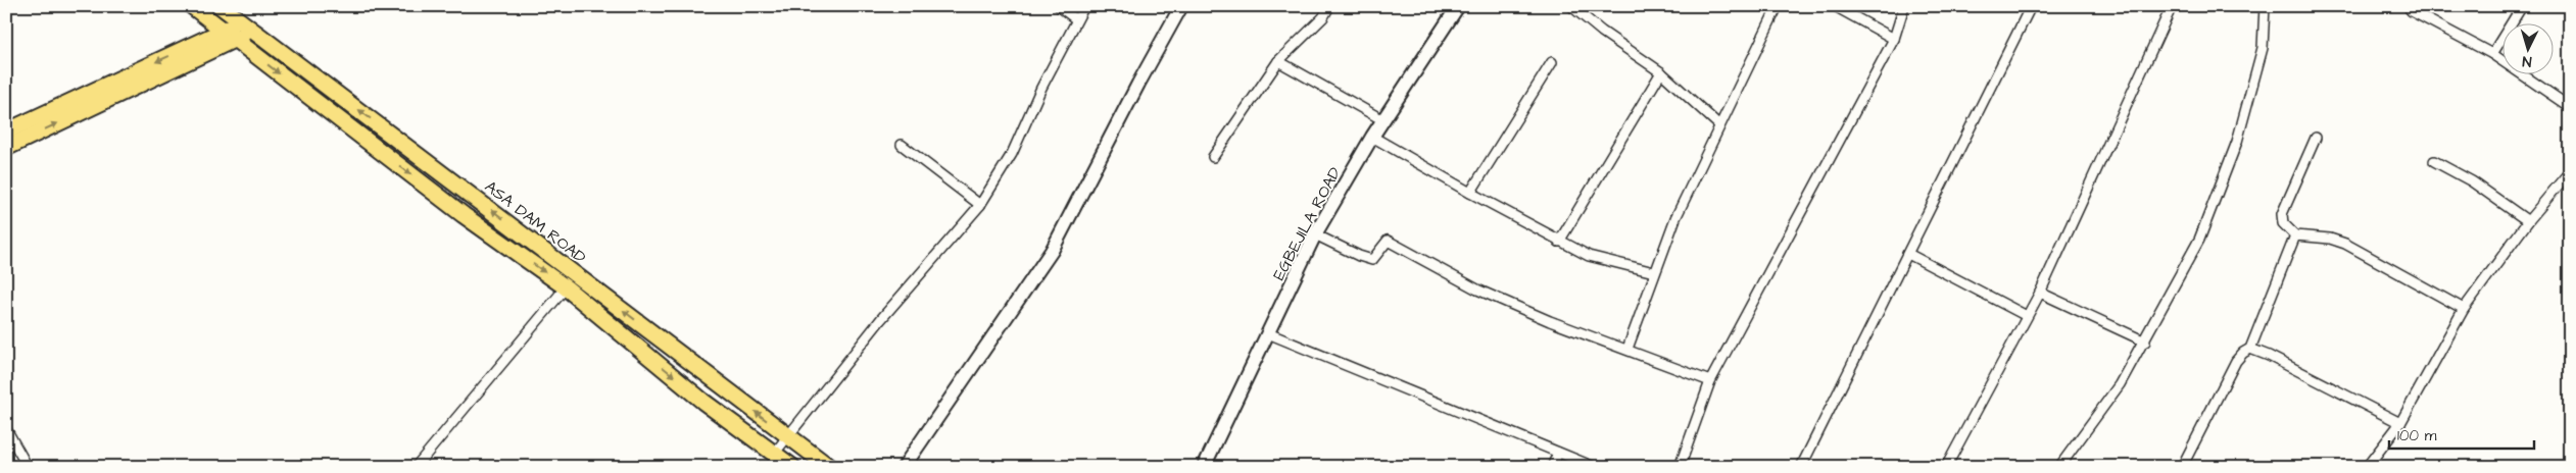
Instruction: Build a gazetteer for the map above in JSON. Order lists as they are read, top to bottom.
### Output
{
  "streets": {
    "main road": ["ASA DAM ROAD"],
    "street": ["EGBEJILA ROAD"]
  },
  "scale_bar": "100 m",
  "north": "bottom"
}
